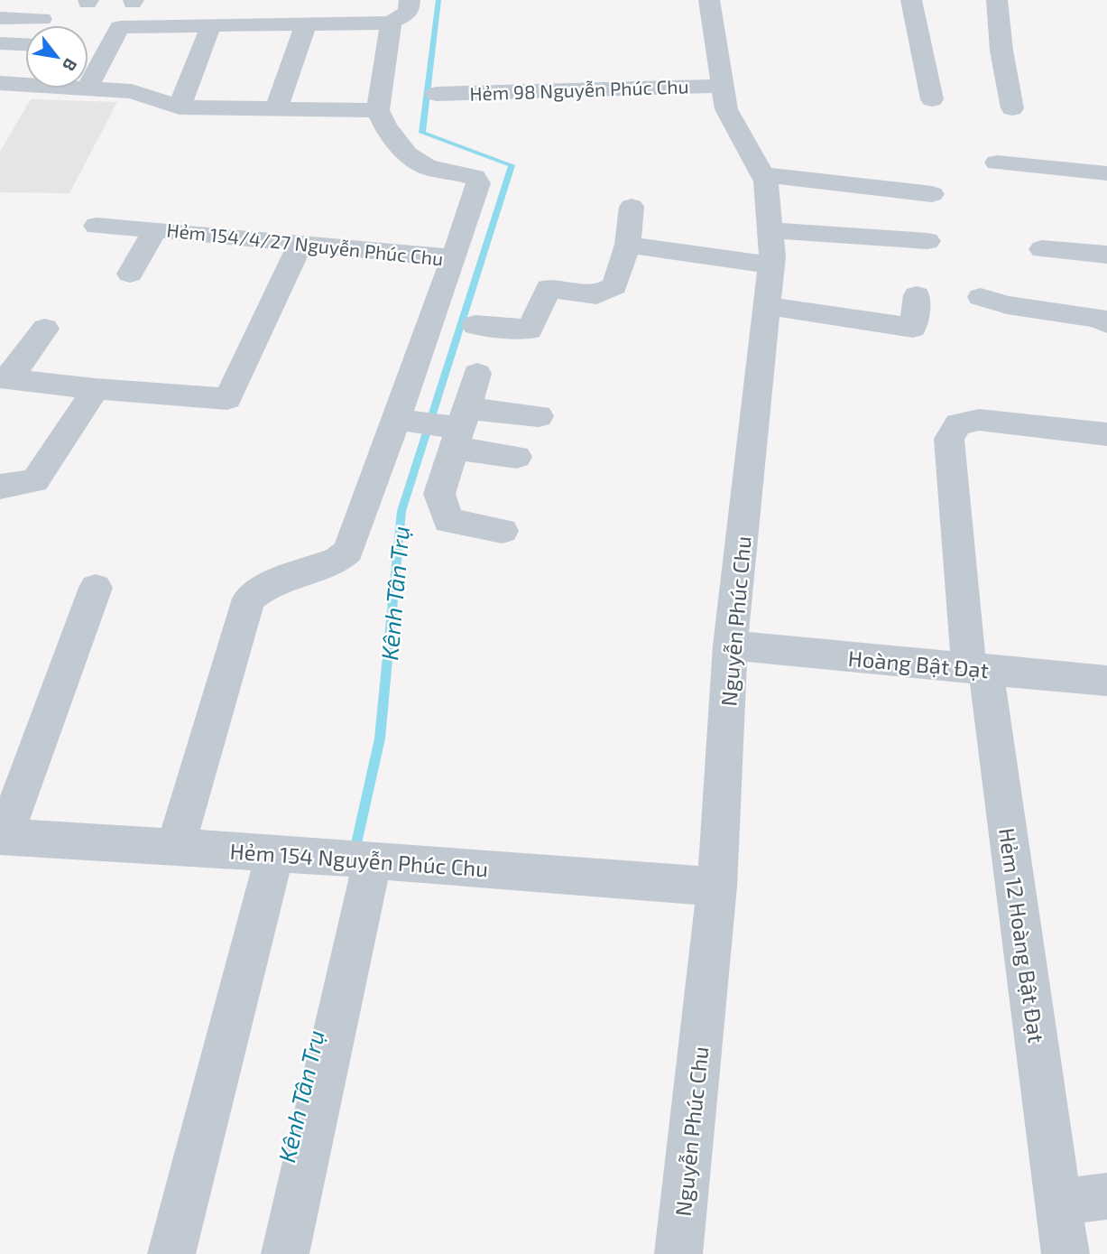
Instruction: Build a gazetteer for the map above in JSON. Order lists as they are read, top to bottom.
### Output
{
  "streets": {
    "street": [
      "Hẻm 98 Nguyễn Phúc Chu",
      "Hẻm 154/4/27 Nguyễn Phúc Chu",
      "Nguyễn Phúc Chu",
      "Hoàng Bật Đạt",
      "Hẻm 154 Nguyễn Phúc Chu",
      "Hẻm 12 Hoàng Bật Đạt"
    ]
  },
  "crossings": [
    ["Hẻm 98 Nguyễn Phúc Chu", "Nguyễn Phúc Chu"],
    ["Nguyễn Phúc Chu", "Hoàng Bật Đạt"],
    ["Nguyễn Phúc Chu", "Hẻm 154 Nguyễn Phúc Chu"],
    ["Hoàng Bật Đạt", "Hẻm 12 Hoàng Bật Đạt"]
  ],
  "water": ["Kênh Tân Trụ"],
  "north": "bottom right"
}
